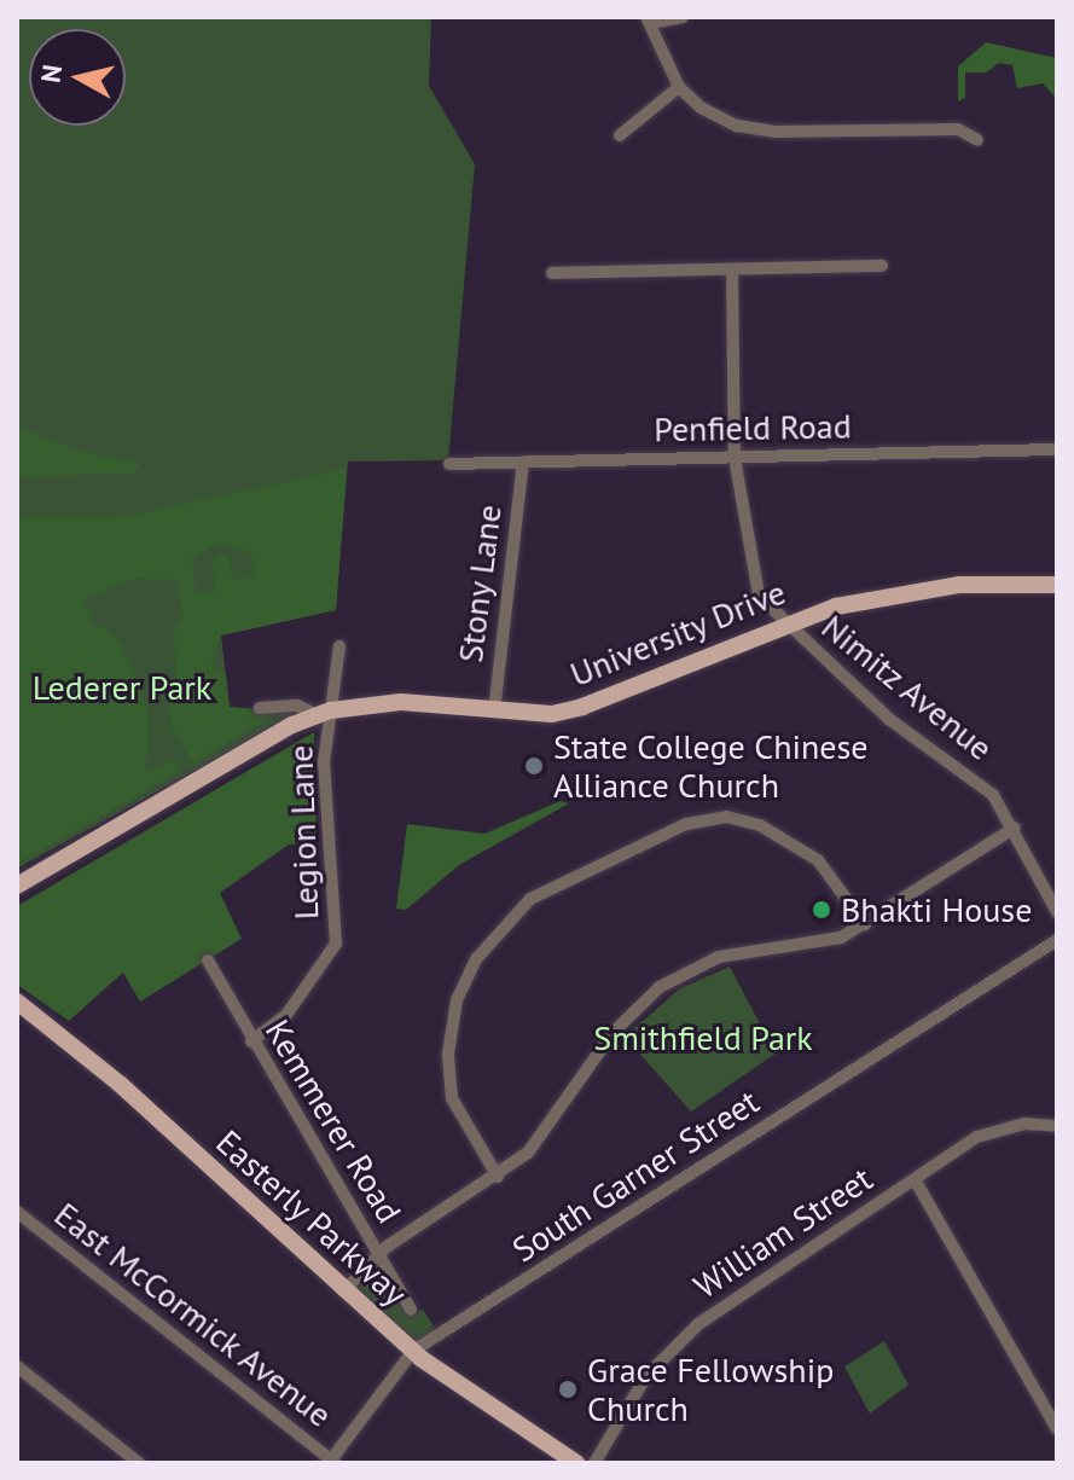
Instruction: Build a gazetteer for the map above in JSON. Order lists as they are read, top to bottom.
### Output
{
  "streets": {
    "main road": ["University Drive", "Easterly Parkway"],
    "street": [
      "Penfield Road",
      "Stony Lane",
      "Nimitz Avenue",
      "Legion Lane",
      "Kemmerer Road",
      "South Garner Street",
      "William Street",
      "East McCormick Avenue"
    ]
  },
  "crossings": [
    ["Penfield Road", "Stony Lane"],
    ["Penfield Road", "Nimitz Avenue"],
    ["Stony Lane", "University Drive"],
    ["University Drive", "Nimitz Avenue"],
    ["University Drive", "Legion Lane"],
    ["Legion Lane", "Kemmerer Road"],
    ["South Garner Street", "Easterly Parkway"],
    ["South Garner Street", "East McCormick Avenue"]
  ],
  "parks": ["Lederer Park", "Smithfield Park"],
  "places": ["State College Chinese Alliance Church", "Bhakti House", "Grace Fellowship Church"],
  "north": "left"
}
